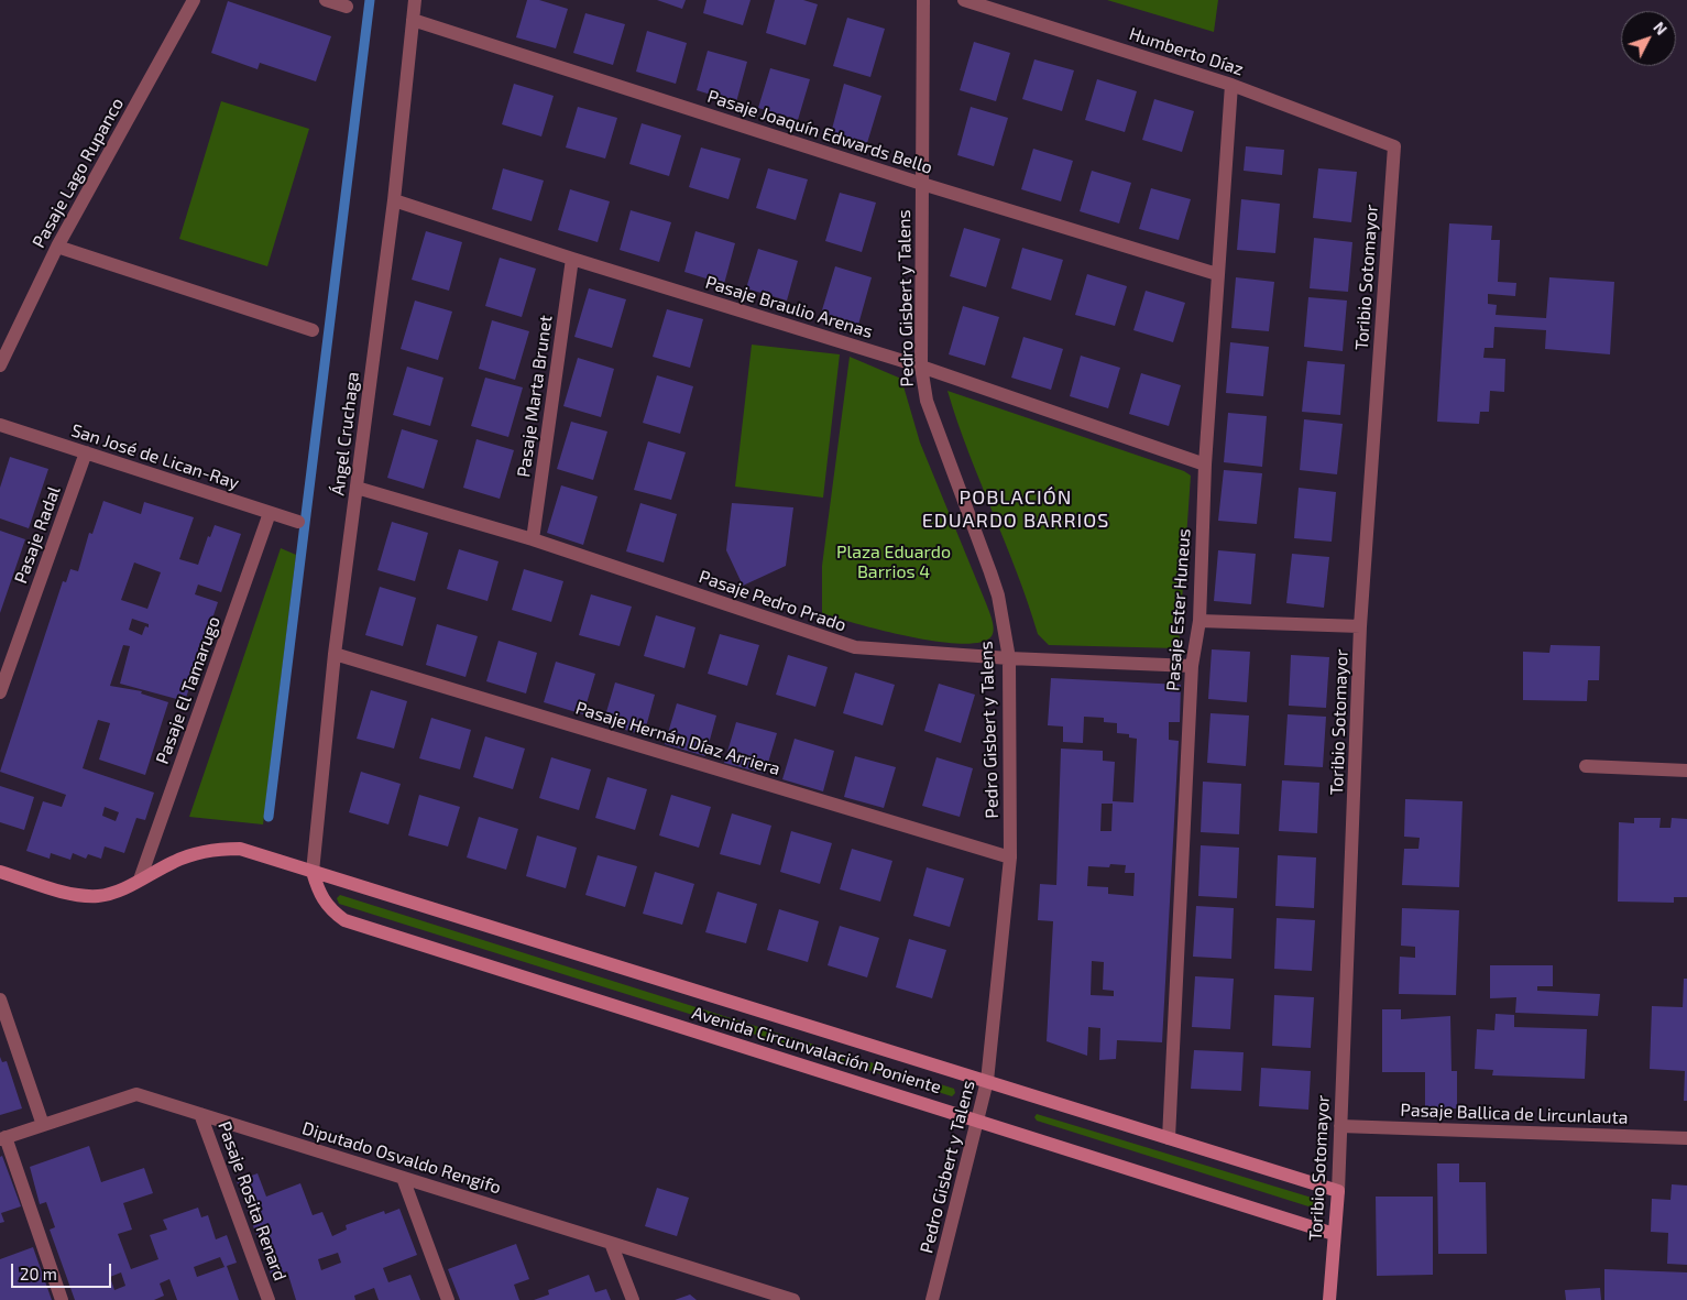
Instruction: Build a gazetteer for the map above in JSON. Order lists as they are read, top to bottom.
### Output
{
  "streets": {
    "street": [
      "Humberto Díaz",
      "Pasaje Joaquín Edwards Bello",
      "Pasaje Lago Rupanco",
      "Toribio Sotomayor",
      "Pedro Gisbert y Talens",
      "Pasaje Braulio Arenas",
      "Pasaje Marta Brunet",
      "Ángel Cruchaga",
      "San José de Lican-Ray",
      "Pasaje Radal",
      "Pasaje Pedro Prado",
      "Pasaje Ester Huneus",
      "Pasaje El Tamarugo",
      "Pasaje Hernán Díaz Arriera",
      "Avenida Circunvalación Poniente",
      "Pasaje Ballica de Lircunlauta",
      "Diputado Osvaldo Rengifo",
      "Pasaje Rosita Renard"
    ]
  },
  "crossings": [
    ["Humberto Díaz", "Toribio Sotomayor"],
    ["Humberto Díaz", "Pasaje Ester Huneus"],
    ["Pasaje Joaquín Edwards Bello", "Pedro Gisbert y Talens"],
    ["Pasaje Joaquín Edwards Bello", "Ángel Cruchaga"],
    ["Pasaje Joaquín Edwards Bello", "Pasaje Ester Huneus"],
    ["Toribio Sotomayor", "Avenida Circunvalación Poniente"],
    ["Toribio Sotomayor", "Pasaje Ballica de Lircunlauta"],
    ["Pedro Gisbert y Talens", "Pasaje Braulio Arenas"],
    ["Pedro Gisbert y Talens", "Pasaje Pedro Prado"],
    ["Pedro Gisbert y Talens", "Pasaje Hernán Díaz Arriera"],
    ["Pedro Gisbert y Talens", "Avenida Circunvalación Poniente"],
    ["Pasaje Braulio Arenas", "Pasaje Marta Brunet"],
    ["Pasaje Braulio Arenas", "Ángel Cruchaga"],
    ["Pasaje Braulio Arenas", "Pasaje Ester Huneus"],
    ["Pasaje Marta Brunet", "Pasaje Pedro Prado"],
    ["Ángel Cruchaga", "Pasaje Pedro Prado"],
    ["Ángel Cruchaga", "Pasaje Hernán Díaz Arriera"],
    ["Ángel Cruchaga", "Avenida Circunvalación Poniente"],
    ["San José de Lican-Ray", "Pasaje Radal"],
    ["San José de Lican-Ray", "Pasaje El Tamarugo"],
    ["Pasaje Pedro Prado", "Pasaje Ester Huneus"],
    ["Pasaje Ester Huneus", "Avenida Circunvalación Poniente"],
    ["Pasaje El Tamarugo", "Avenida Circunvalación Poniente"],
    ["Diputado Osvaldo Rengifo", "Pasaje Rosita Renard"]
  ],
  "districts": ["POBLACIÓN EDUARDO BARRIOS"],
  "parks": ["Plaza Eduardo Barrios 4"],
  "scale_bar": "20 m",
  "north": "top right"
}
